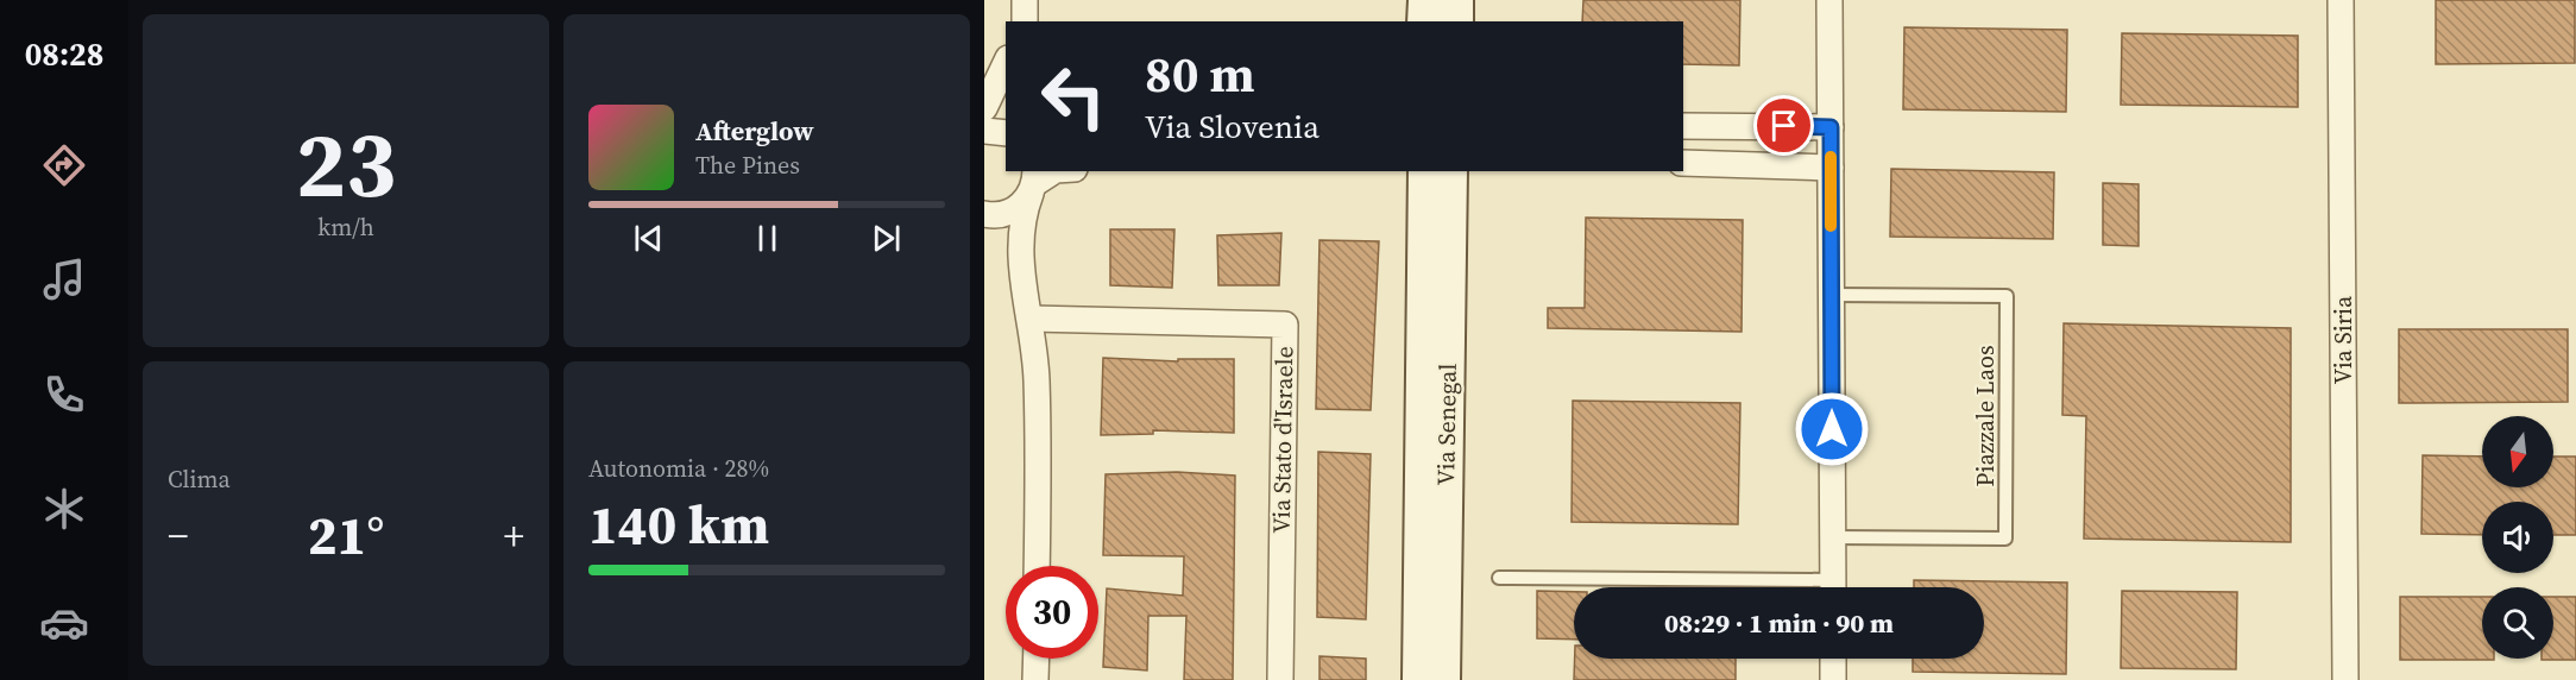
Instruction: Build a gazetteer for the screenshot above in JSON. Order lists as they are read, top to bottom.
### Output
{
  "streets": {
    "main road": ["Via Senegal"],
    "street": ["Via Siria", "Via Stato d'Israele"],
    "lane": ["Piazzale Laos"]
  },
  "north": "bottom",
  "page": {
    "tabs": "08:28",
    "tile": [
      ["23", "km/h"],
      "Clima",
      ["Autonomia · 28%", "140 km"]
    ],
    "turn": ["80 m", "Via Slovenia"],
    "song": ["Afterglow", "The Pines"],
    "heat": ["−", "21°", "+"],
    "limit": "30",
    "trip": "08:29 · 1 min · 90 m"
  }
}
